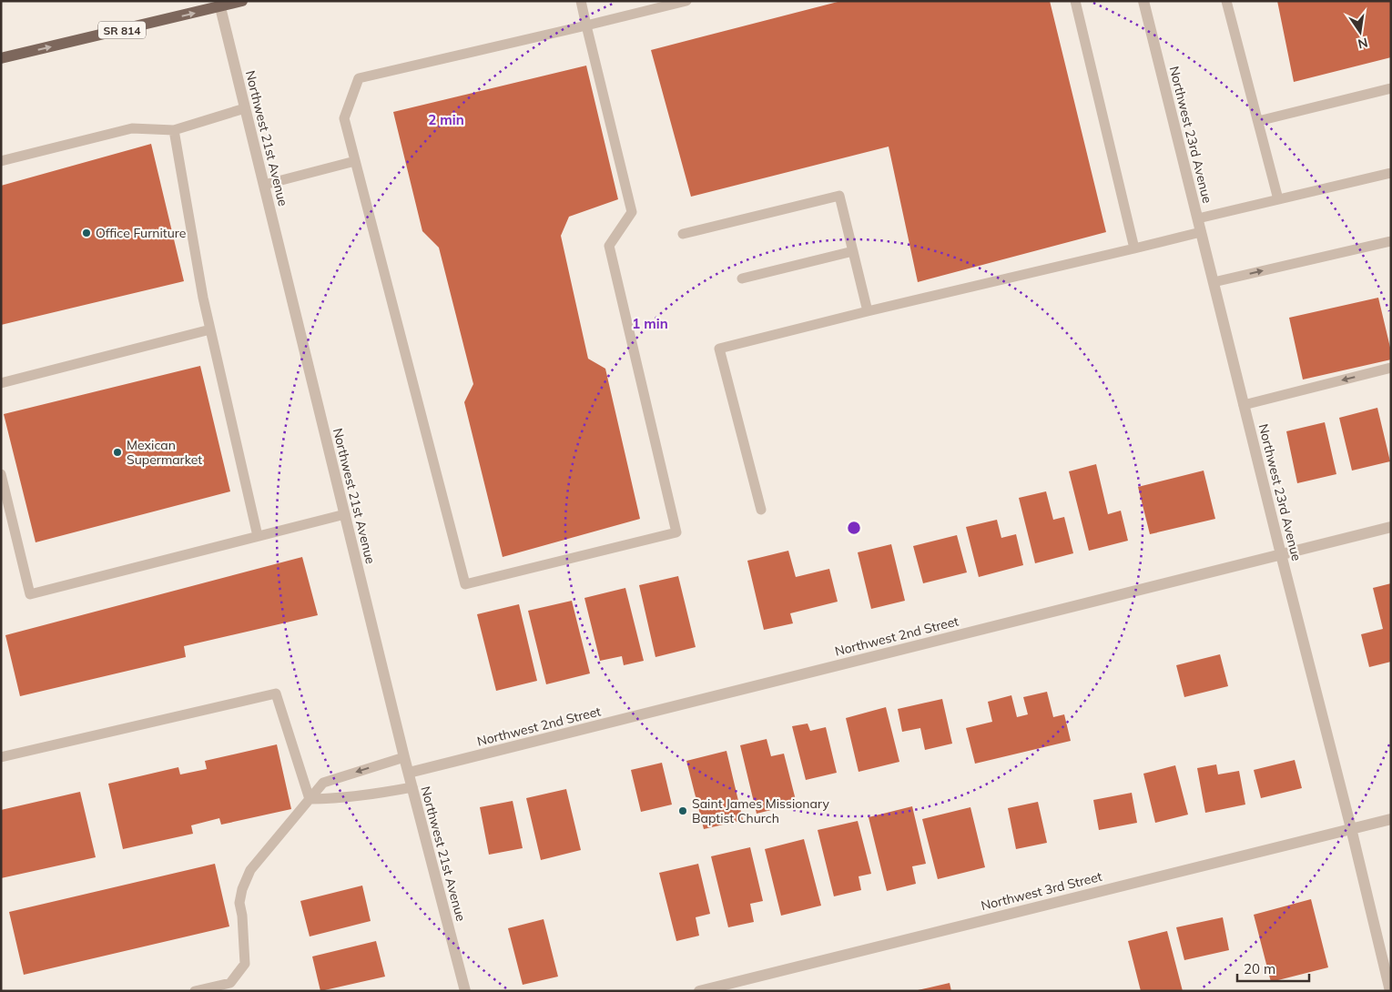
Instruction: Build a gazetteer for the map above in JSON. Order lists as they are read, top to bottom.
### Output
{
  "streets": {
    "main road": ["SR 814"],
    "street": [
      "Northwest 23rd Avenue",
      "Northwest 21st Avenue",
      "Northwest 2nd Street",
      "Northwest 3rd Street"
    ]
  },
  "crossings": [
    ["SR 814", "Northwest 21st Avenue"],
    ["Northwest 23rd Avenue", "Northwest 2nd Street"],
    ["Northwest 23rd Avenue", "Northwest 3rd Street"],
    ["Northwest 21st Avenue", "Northwest 2nd Street"]
  ],
  "places": ["Office Furniture", "Mexican Supermarket", "Saint James Missionary Baptist Church"],
  "scale_bar": "20 m",
  "north": "bottom",
  "rings": ["2 min", "1 min"]
}
